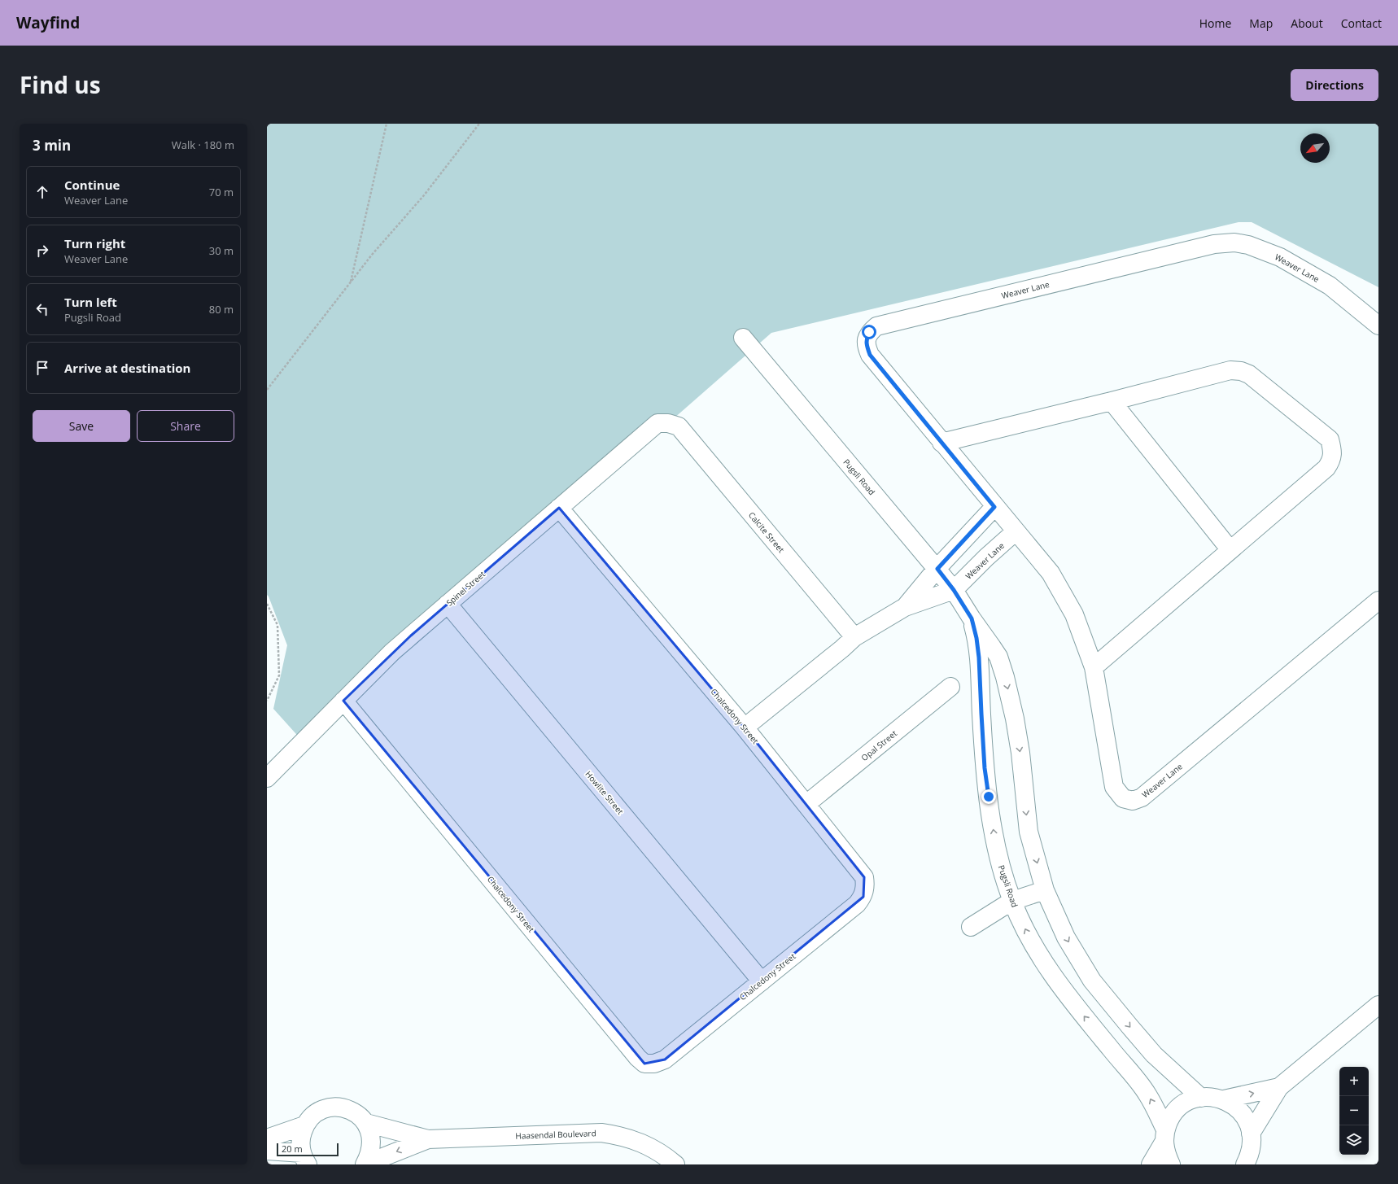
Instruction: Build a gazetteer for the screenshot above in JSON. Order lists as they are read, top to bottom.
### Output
{
  "streets": {
    "street": [
      "Weaver Lane",
      "Pugsli Road",
      "Calcite Street",
      "Spinel Street",
      "Chalcedony Street",
      "Opal Street",
      "Howlite Street",
      "Haasendal Boulevard"
    ]
  },
  "crossings": [
    ["Weaver Lane", "Pugsli Road"],
    ["Calcite Street", "Spinel Street"],
    ["Spinel Street", "Chalcedony Street"],
    ["Spinel Street", "Howlite Street"],
    ["Chalcedony Street", "Opal Street"],
    ["Chalcedony Street", "Howlite Street"]
  ],
  "scale_bar": "20 m",
  "north": "bottom left",
  "page": {
    "header": "Wayfind",
    "nav": [
      "Home",
      "Map",
      "About",
      "Contact"
    ],
    "title": "Find us",
    "buttons": [
      "Directions",
      ["Save", "Share"]
    ],
    "heading": ["3 min", "Walk · 180 m"],
    "list": [
      ["Continue", "Weaver Lane", "70 m"],
      ["Turn right", "Weaver Lane", "30 m"],
      ["Turn left", "Pugsli Road", "80 m"],
      "Arrive at destination"
    ],
    "map_buttons": ["+", "−"],
    "scale": "20 m"
  }
}
